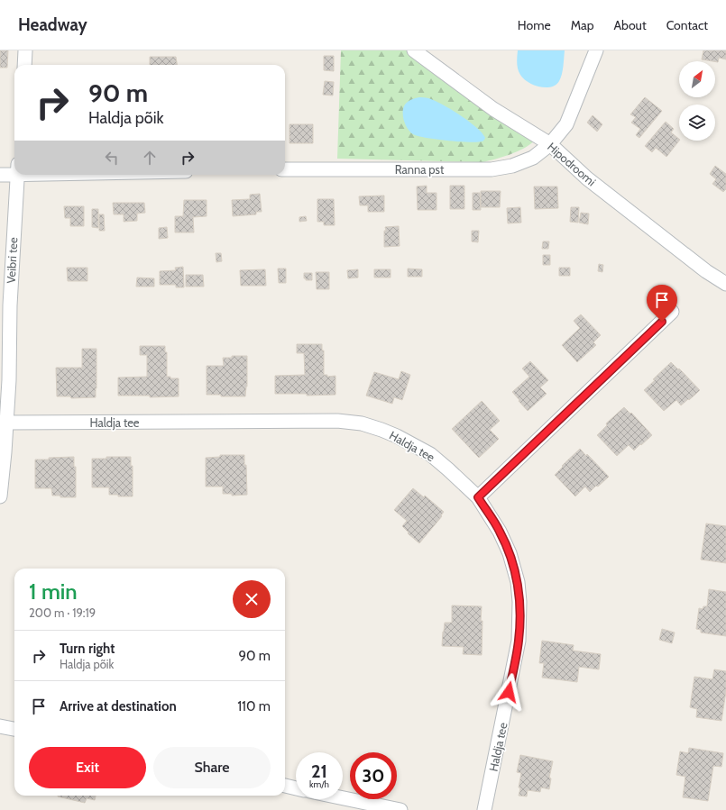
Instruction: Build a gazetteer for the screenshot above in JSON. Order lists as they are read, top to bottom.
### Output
{
  "streets": {
    "street": [
      "Hipodroomi",
      "Ranna pst",
      "Veibri tee",
      "Haldja tee"
    ]
  },
  "crossings": [
    ["Hipodroomi", "Ranna pst"],
    ["Veibri tee", "Haldja tee"]
  ],
  "north": "top right",
  "page": {
    "header": "Headway",
    "nav": [
      "Home",
      "Map",
      "About",
      "Contact"
    ],
    "turn": ["90 m", "Haldja põik"],
    "heading": ["1 min", "200 m · 19:19"],
    "list": [
      {
        "name": "Turn right",
        "note": "Haldja põik",
        "value": "90 m"
      },
      {
        "name": "Arrive at destination",
        "value": "110 m"
      }
    ],
    "buttons": ["Exit", "Share"],
    "speed": "21 km/h",
    "limit": "30"
  }
}
